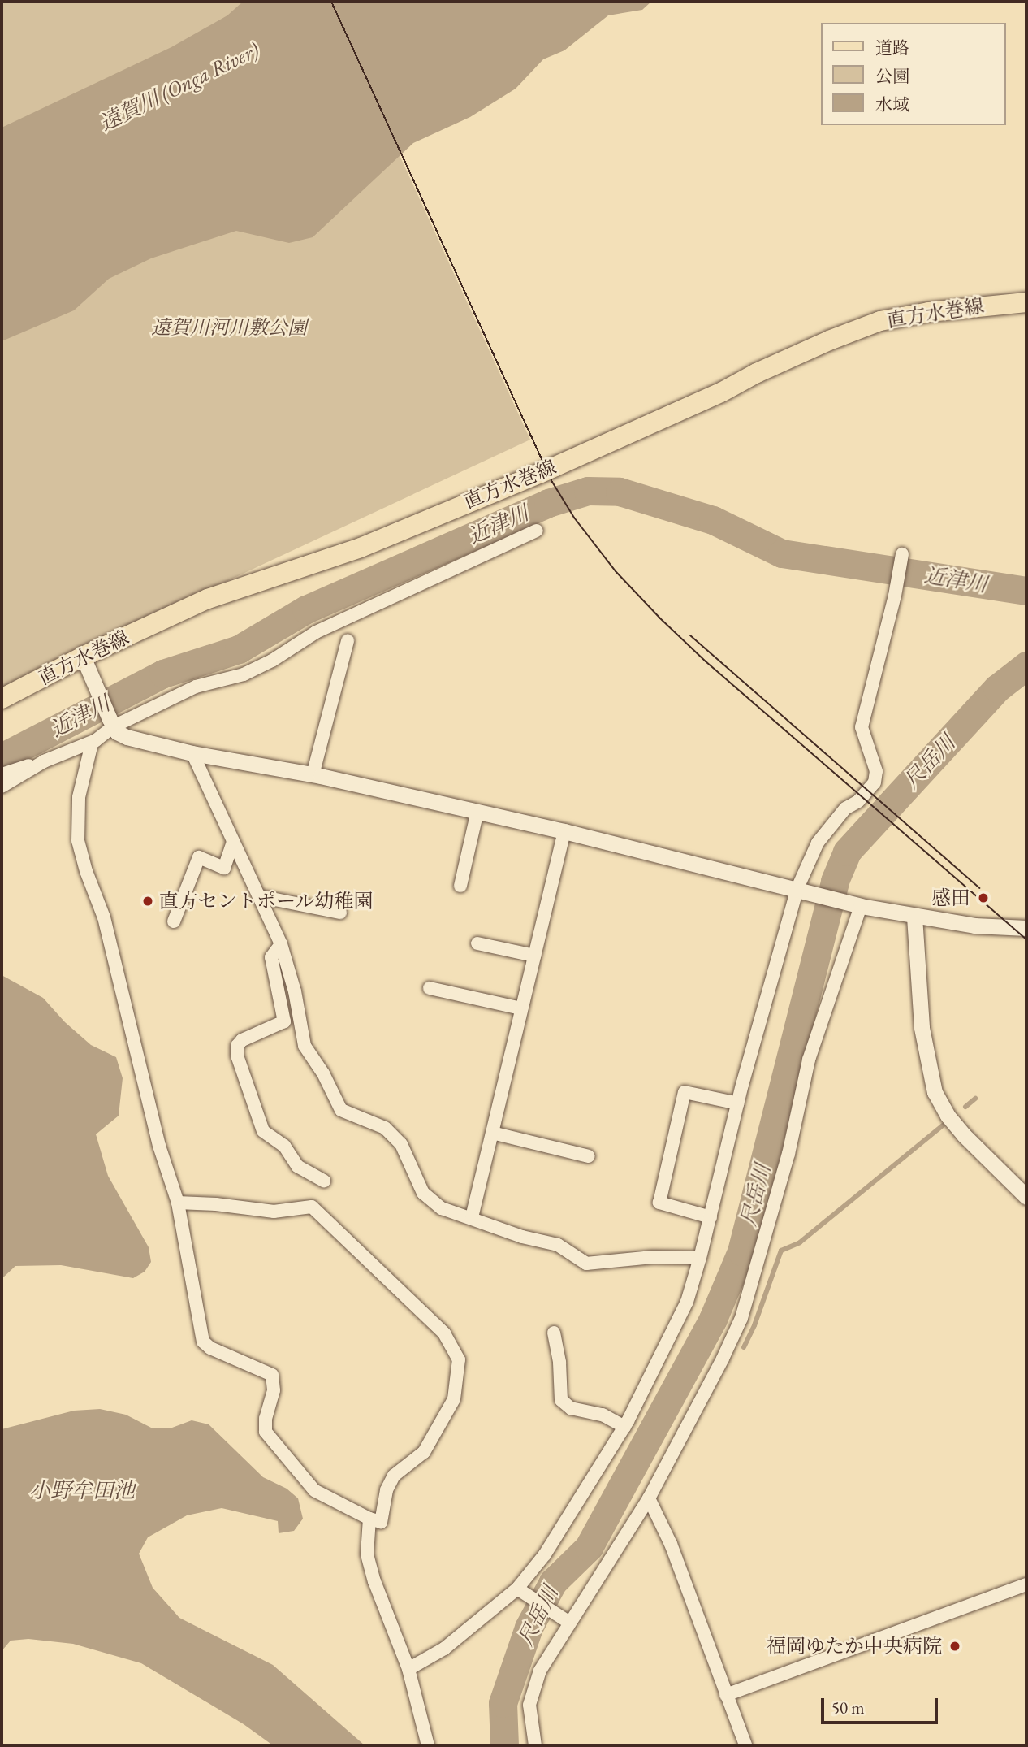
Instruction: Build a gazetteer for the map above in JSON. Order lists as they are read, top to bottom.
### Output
{
  "streets": {
    "main road": ["直方水巻線"]
  },
  "water": [
    "遠賀川 (Onga River)",
    "近津川",
    "尺岳川",
    "小野牟田池"
  ],
  "parks": ["遠賀川河川敷公園"],
  "places": ["感田", "直方セントポール幼稚園", "福岡ゆたか中央病院"],
  "legend": ["道路", "公園", "水域"],
  "scale_bar": "50 m"
}
